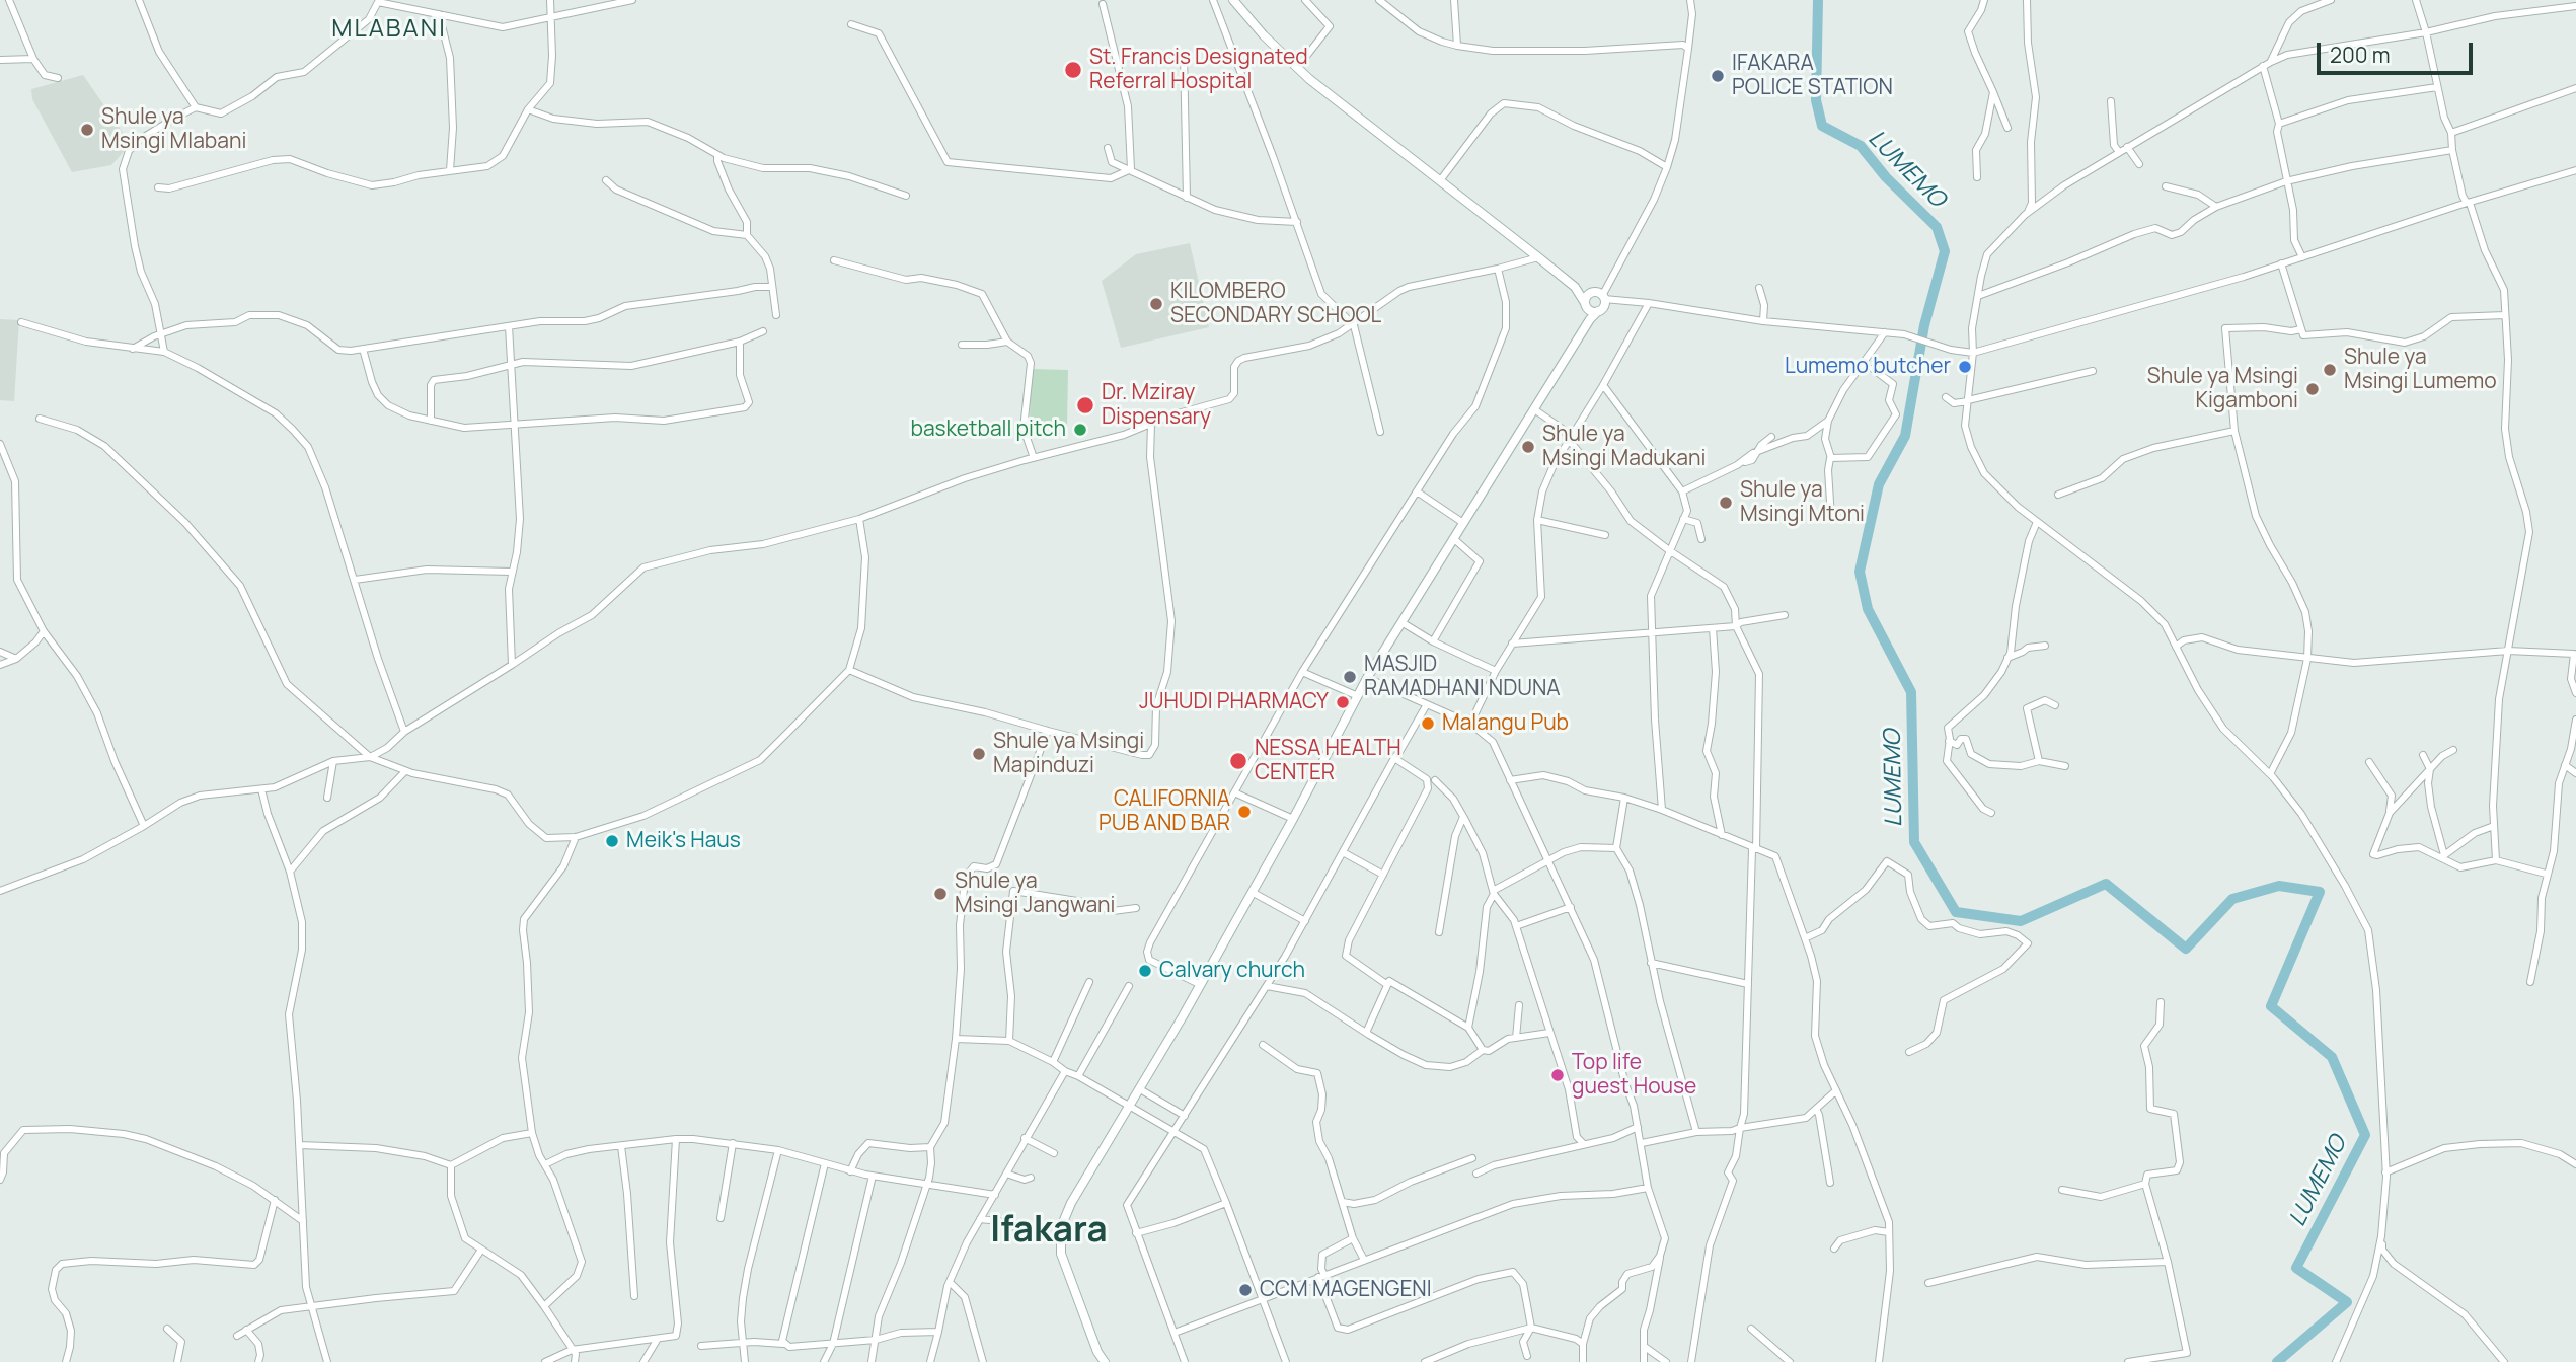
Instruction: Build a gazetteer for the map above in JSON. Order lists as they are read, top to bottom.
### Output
{
  "districts": ["MLABANI", "Ifakara"],
  "water": ["LUMEMO"],
  "places": [
    "St. Francis Designated Referral Hospital",
    "IFAKARA POLICE STATION",
    "Shule ya Msingi Mlabani",
    "KILOMBERO SECONDARY SCHOOL",
    "Lumemo butcher",
    "Shule ya Msingi Lumemo",
    "Shule ya Msingi Kigamboni",
    "Dr. Mziray Dispensary",
    "basketball pitch",
    "Shule ya Msingi Madukani",
    "Shule ya Msingi Mtoni",
    "MASJID RAMADHANI NDUNA",
    "JUHUDI PHARMACY",
    "Malangu Pub",
    "Shule ya Msingi Mapinduzi",
    "NESSA HEALTH CENTER",
    "CALIFORNIA PUB AND BAR",
    "Meik's Haus",
    "Shule ya Msingi Jangwani",
    "Calvary church",
    "Top life guest House",
    "CCM MAGENGENI"
  ],
  "scale_bar": "200 m"
}
